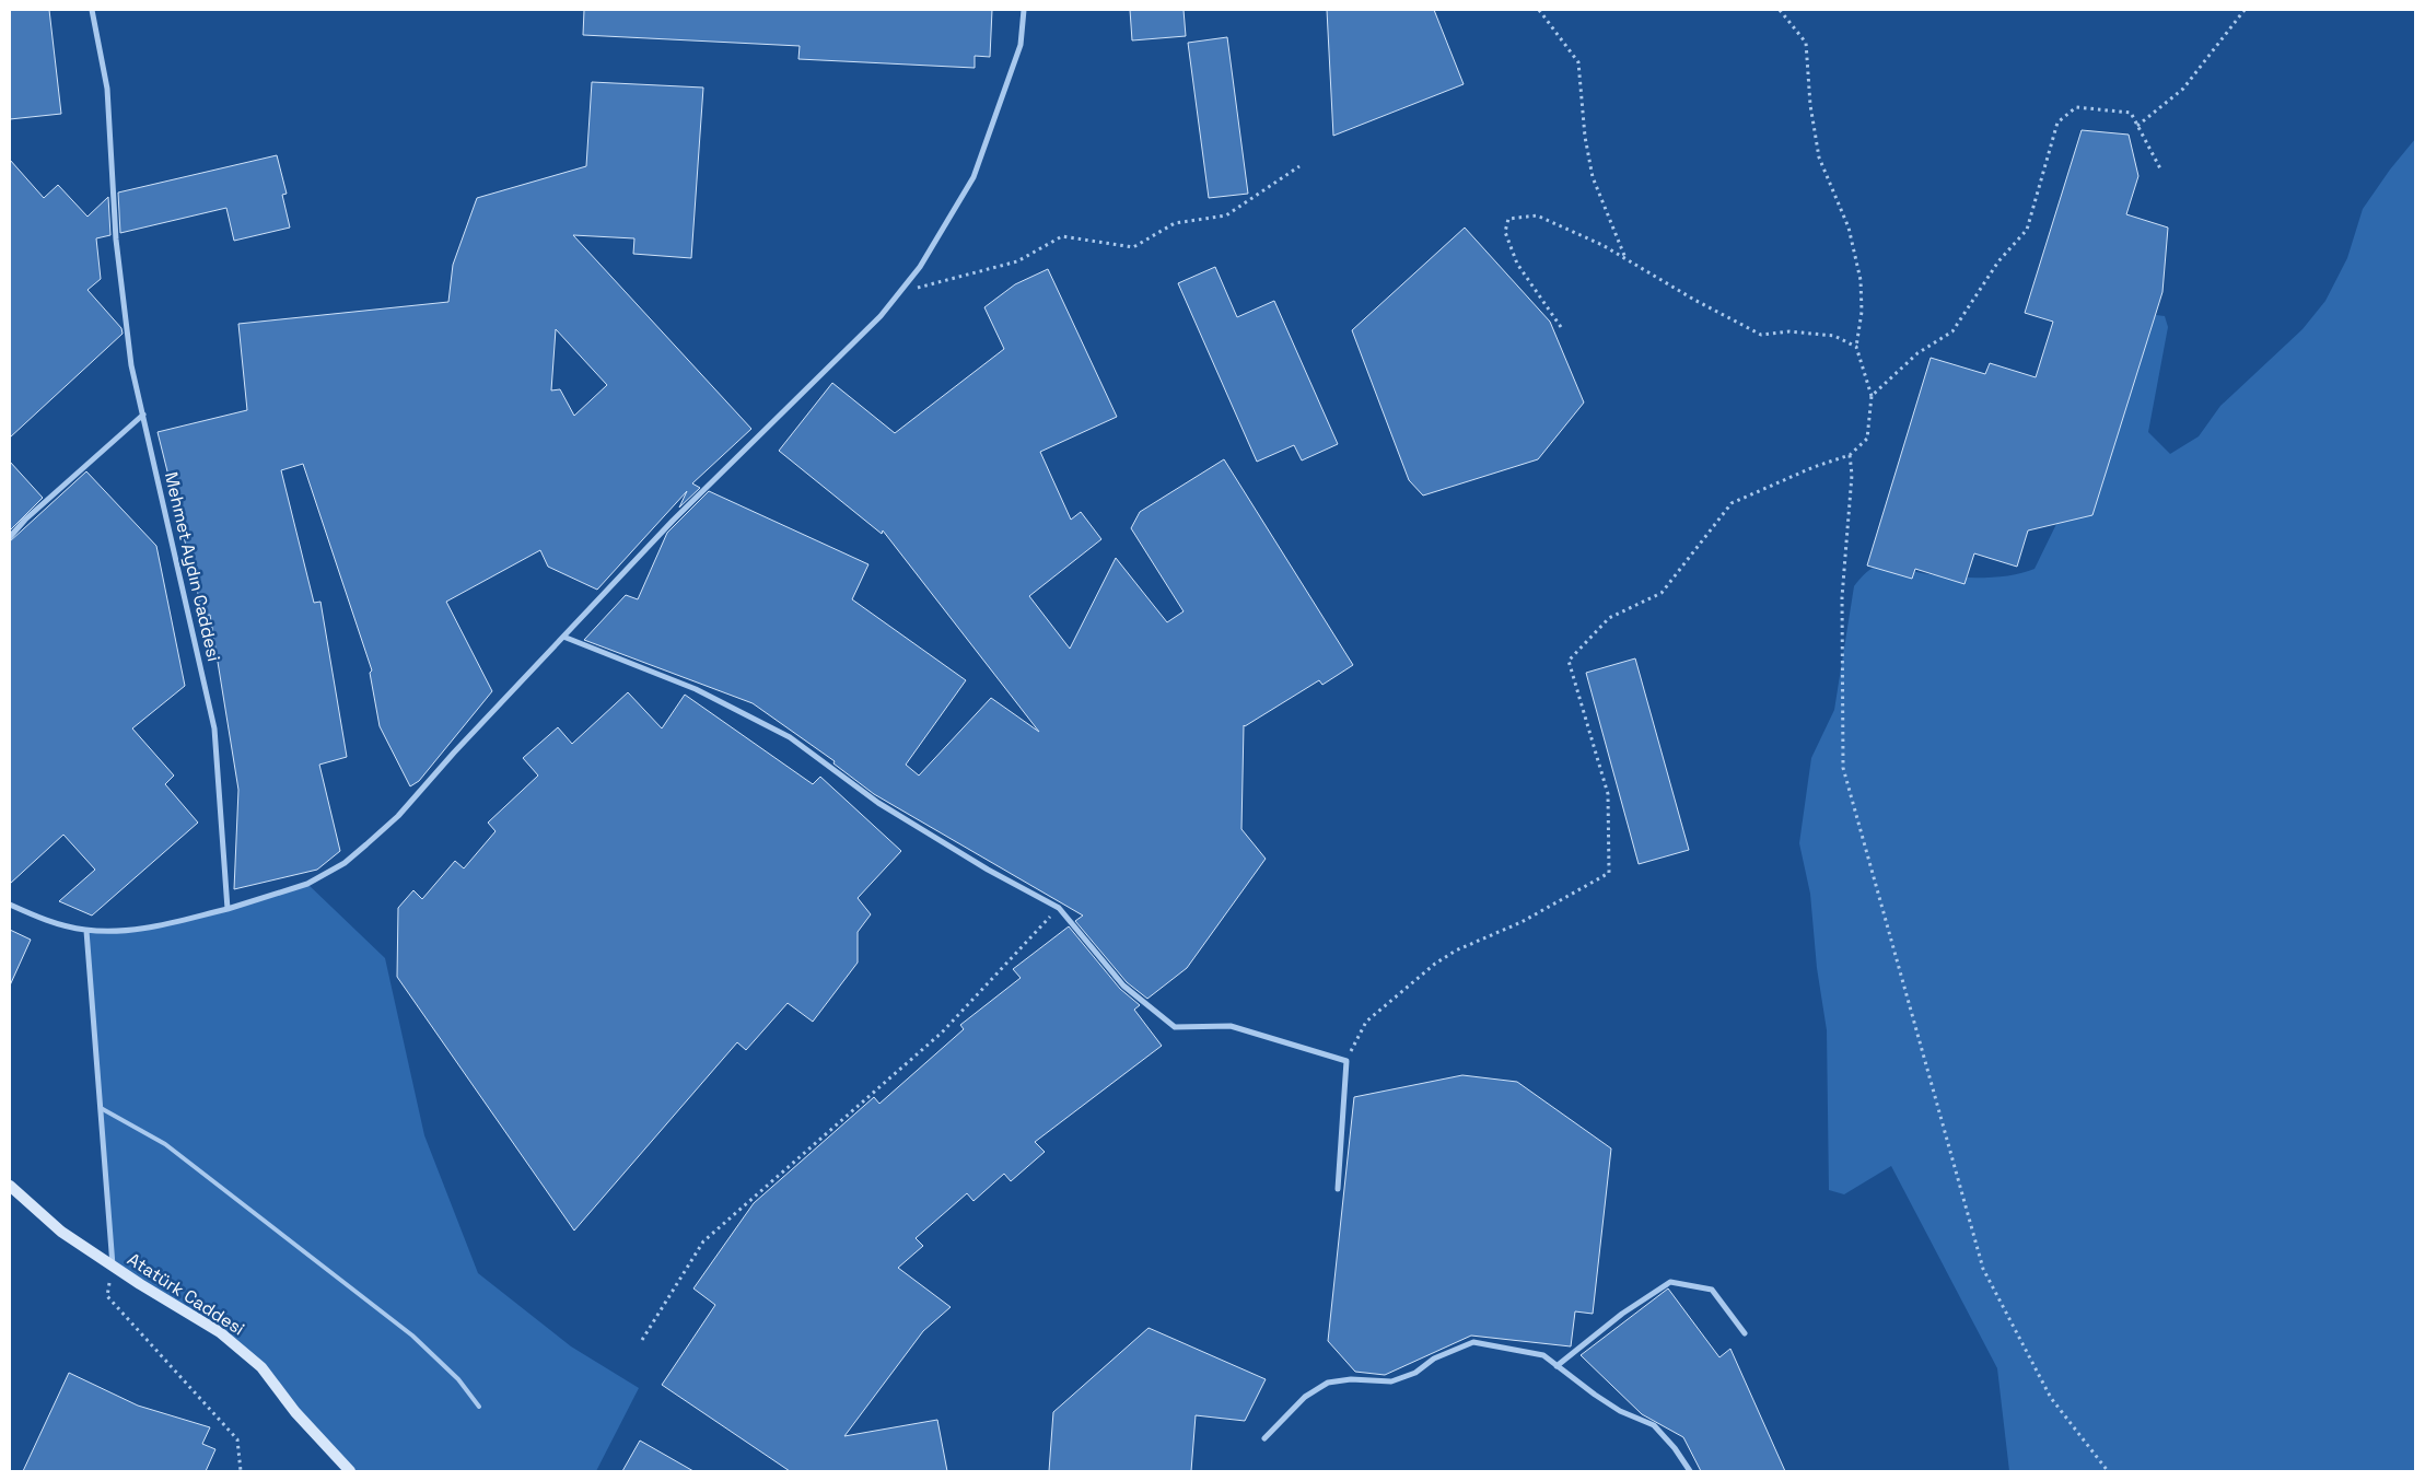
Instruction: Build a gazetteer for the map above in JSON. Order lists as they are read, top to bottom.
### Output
{
  "streets": {
    "street": ["Mehmet Aydın Caddesi", "Atatürk Caddesi"]
  }
}
